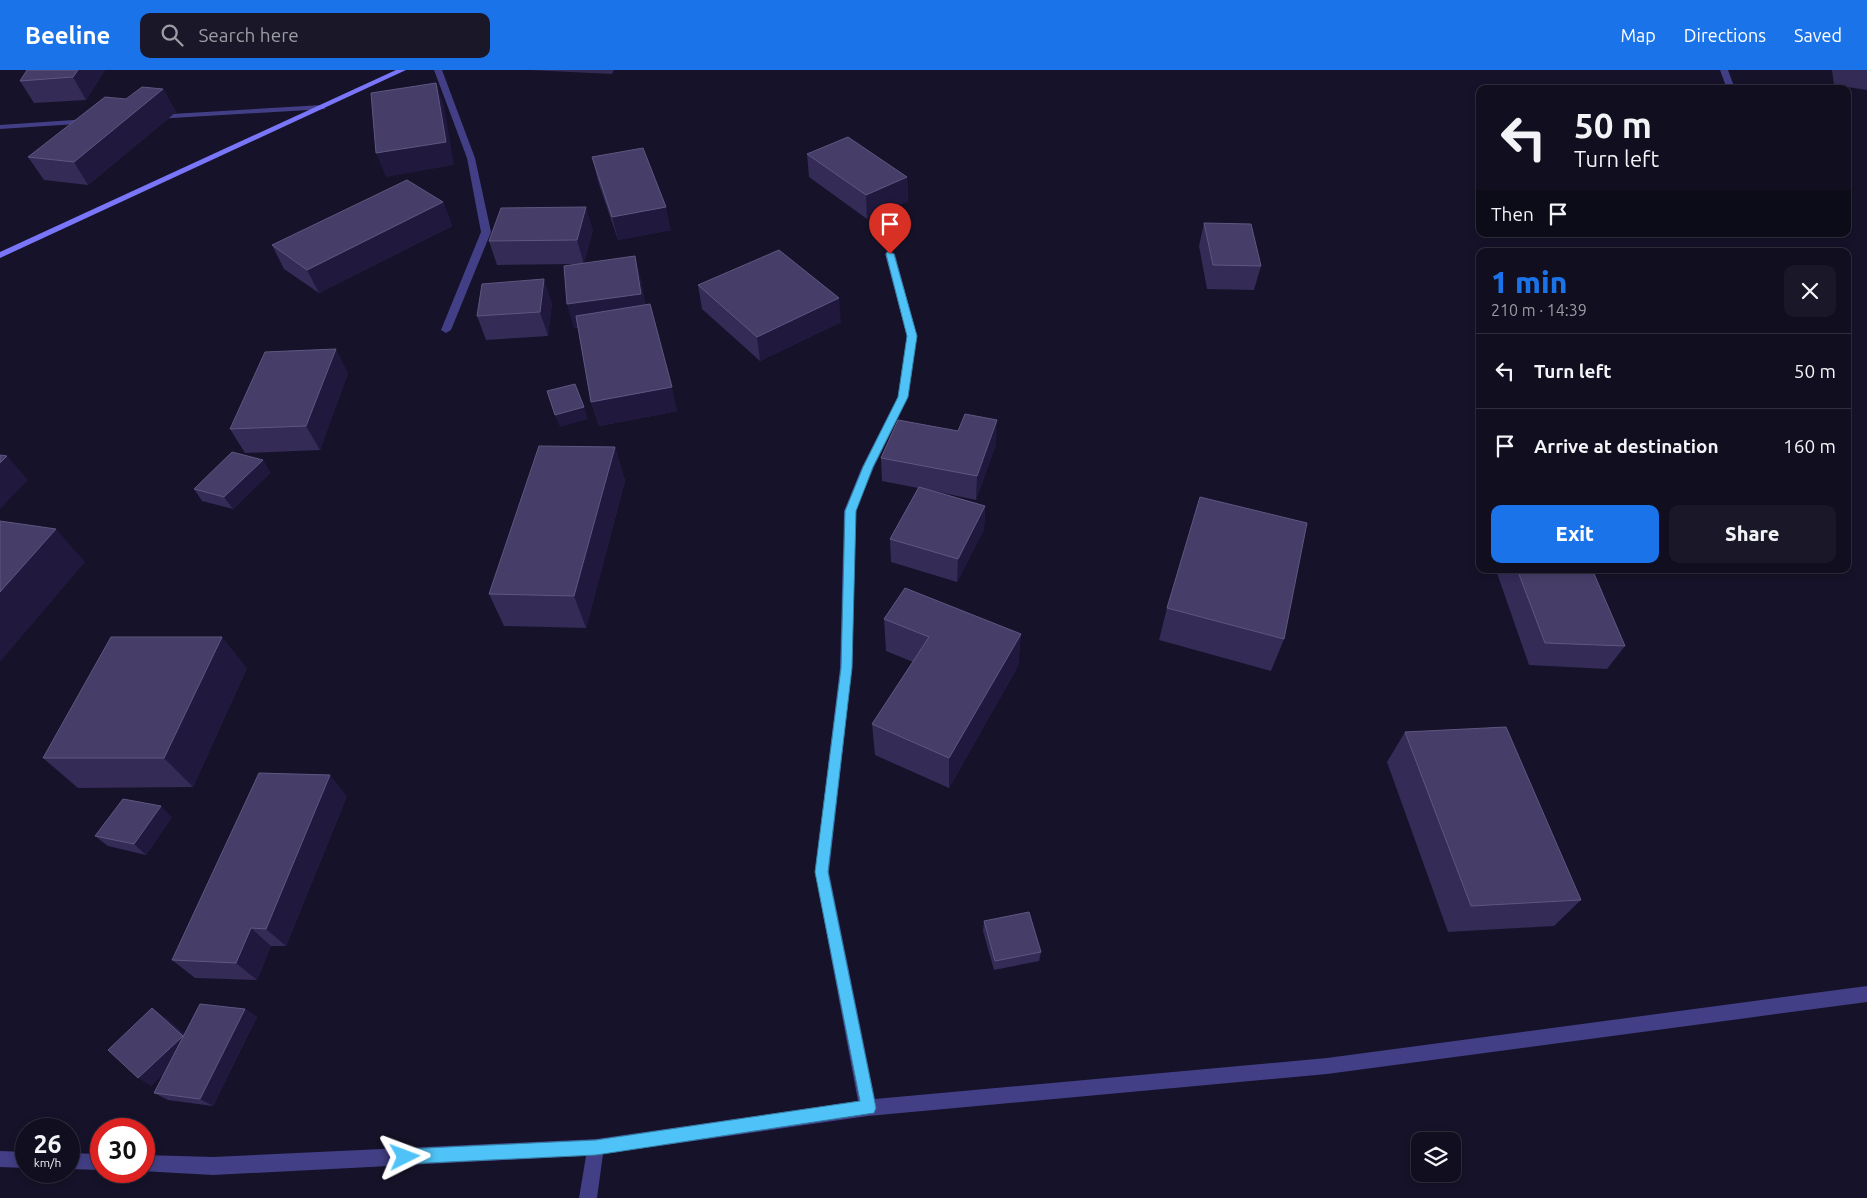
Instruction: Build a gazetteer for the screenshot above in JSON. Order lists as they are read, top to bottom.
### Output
{
  "page": {
    "header": "Beeline",
    "search": "Search here",
    "nav": ["Map", "Directions", "Saved"],
    "turn": ["50 m", "Turn left"],
    "then": "Then",
    "heading": ["1 min", "210 m · 14:39"],
    "list": [
      {
        "name": "Turn left",
        "value": "50 m"
      },
      {
        "name": "Arrive at destination",
        "value": "160 m"
      }
    ],
    "buttons": ["Exit", "Share"],
    "speed": "26 km/h",
    "limit": "30"
  }
}
